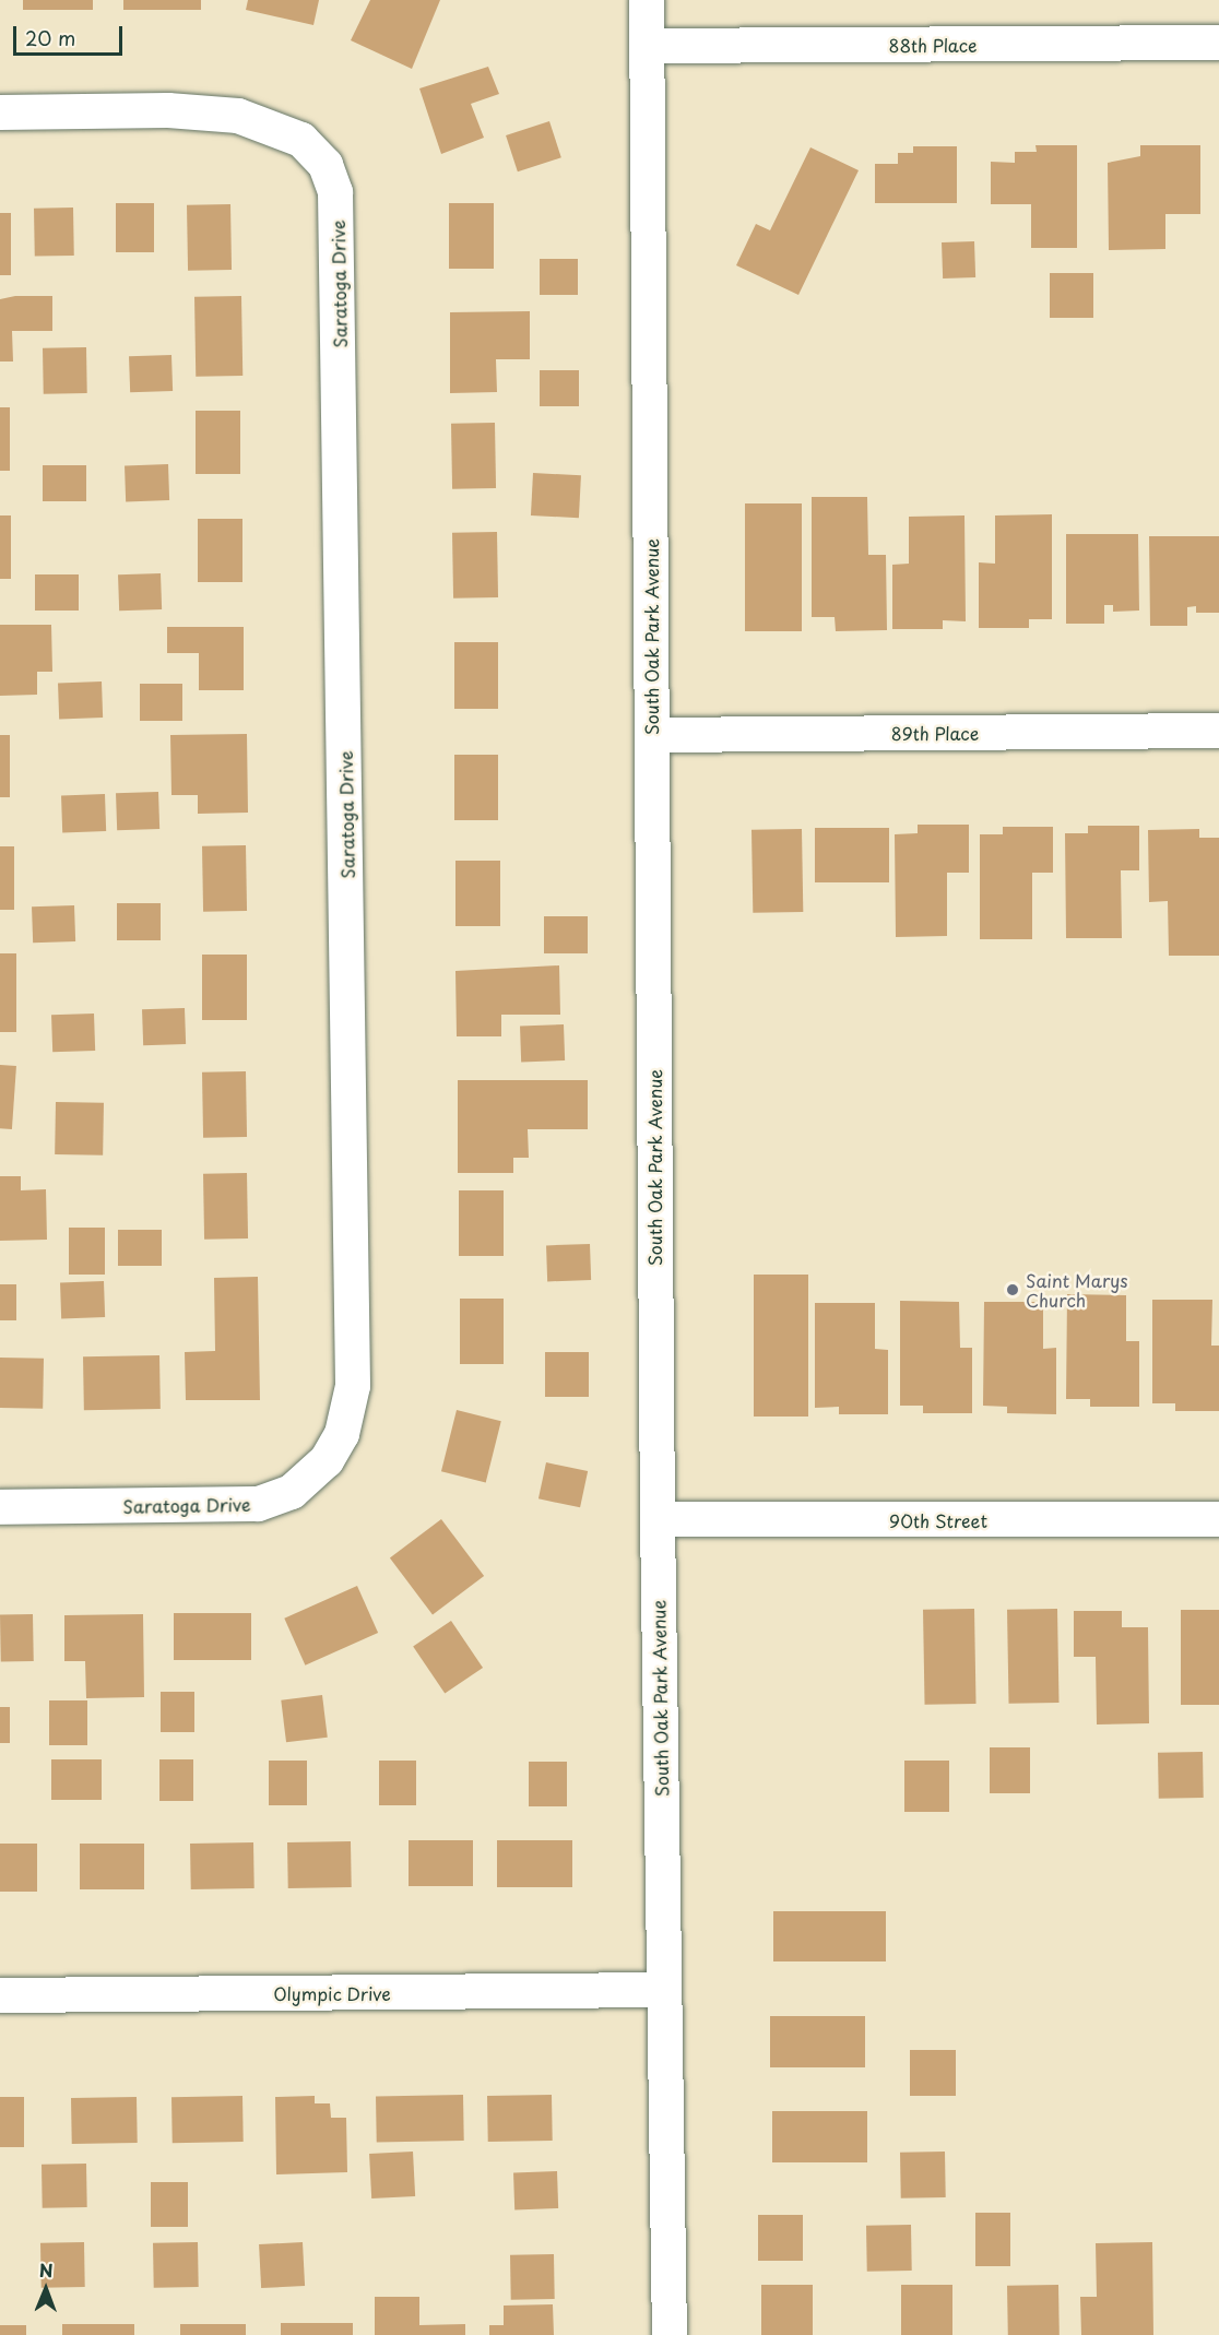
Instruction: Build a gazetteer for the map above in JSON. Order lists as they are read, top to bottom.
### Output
{
  "streets": {
    "street": [
      "88th Place",
      "Saratoga Drive",
      "South Oak Park Avenue",
      "89th Place",
      "90th Street",
      "Olympic Drive"
    ]
  },
  "crossings": [
    ["88th Place", "South Oak Park Avenue"],
    ["South Oak Park Avenue", "89th Place"],
    ["South Oak Park Avenue", "90th Street"],
    ["South Oak Park Avenue", "Olympic Drive"]
  ],
  "places": ["Saint Marys Church"],
  "scale_bar": "20 m",
  "north": "top"
}
